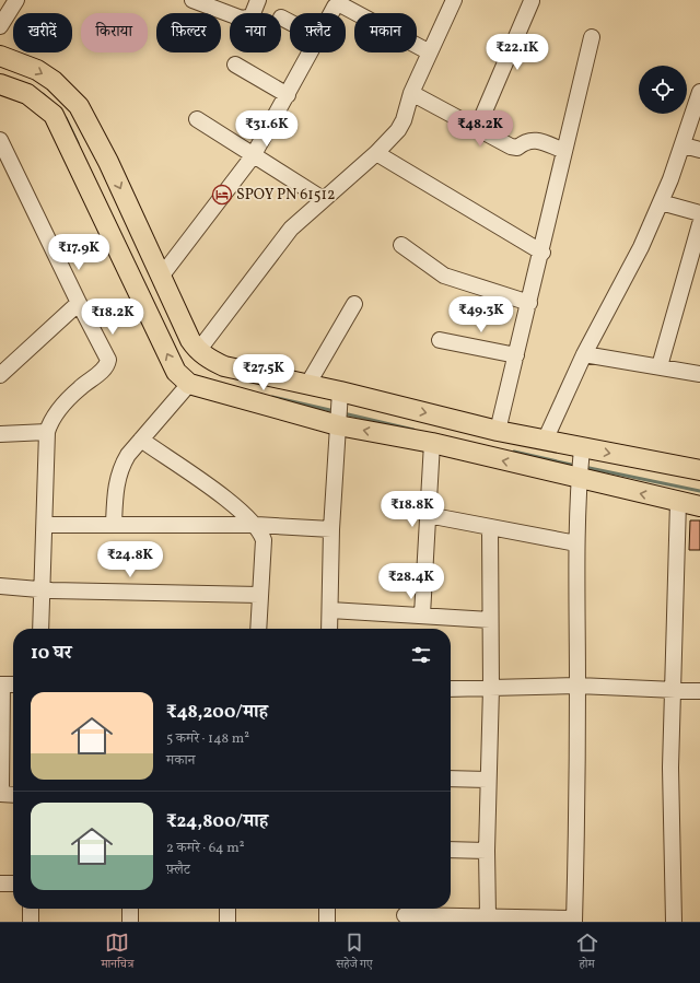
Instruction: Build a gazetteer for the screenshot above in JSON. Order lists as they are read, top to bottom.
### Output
{
  "places": {
    "hotel": ["SPOY PN 61512"]
  },
  "page": {
    "chip": [
      "खरीदें",
      "किराया",
      "फ़िल्टर",
      "नया",
      "फ़्लैट",
      "मकान"
    ],
    "price": [
      "₹22.1K",
      "₹31.6K",
      "₹48.2K",
      "₹17.9K",
      "₹49.3K",
      "₹18.2K",
      "₹27.5K",
      "₹18.8K",
      "₹24.8K",
      "₹28.4K"
    ],
    "heading": "10 घर",
    "list": [
      {
        "name": "₹48,200/माह",
        "note": "5 कमरे · 148 m² · मकान"
      },
      {
        "name": "₹24,800/माह",
        "note": "2 कमरे · 64 m² · फ़्लैट"
      }
    ],
    "tabs": ["मानचित्र", "सहेजे गए", "होम"]
  }
}
